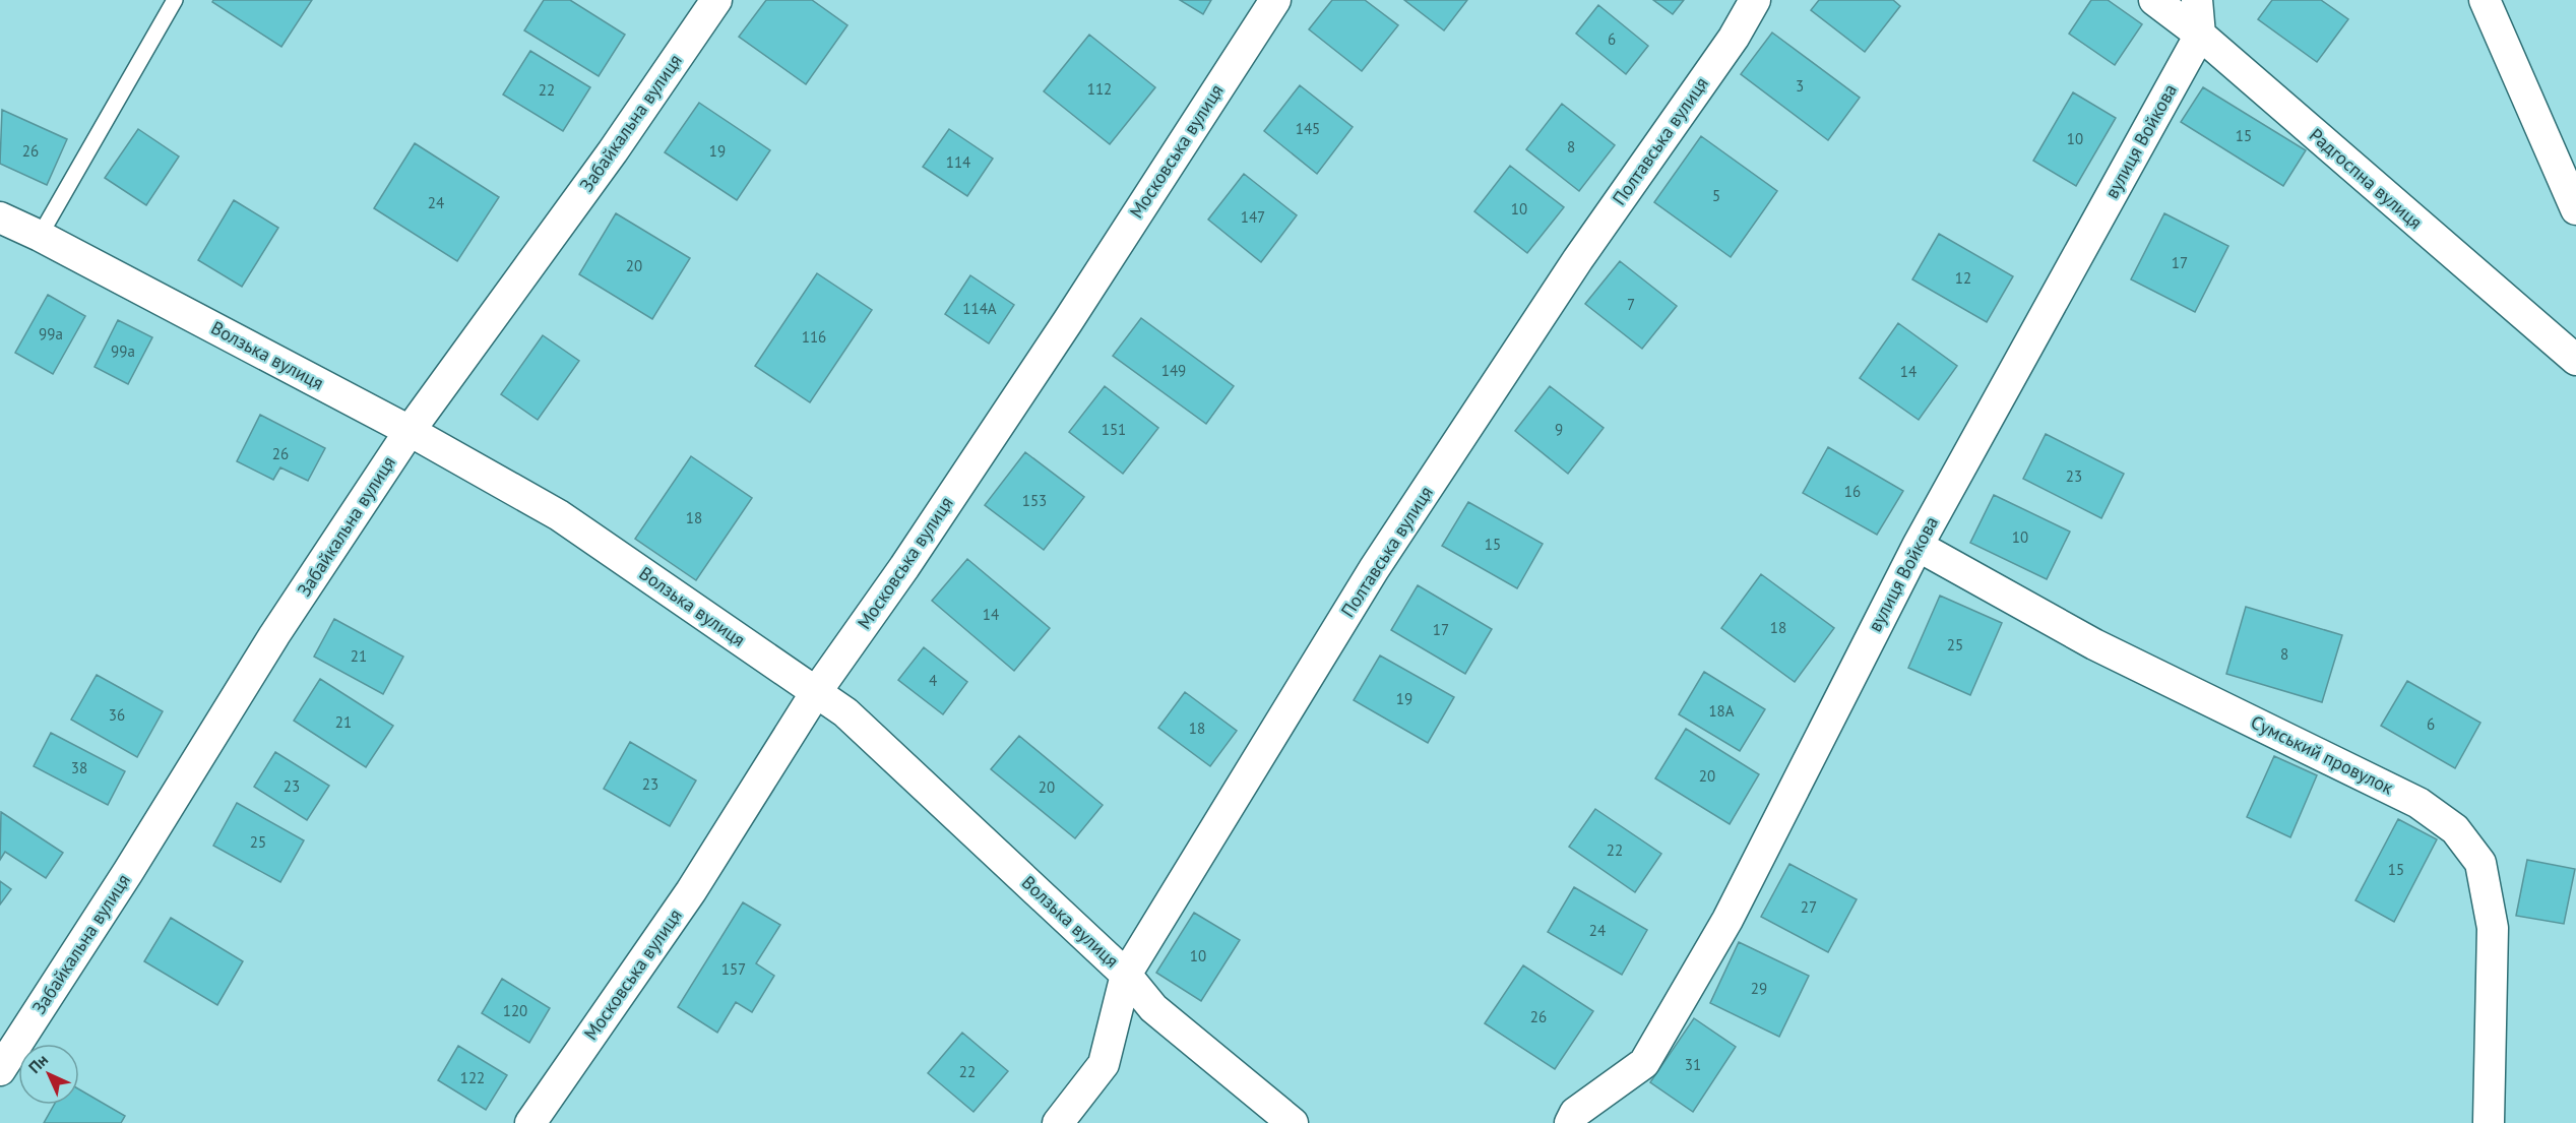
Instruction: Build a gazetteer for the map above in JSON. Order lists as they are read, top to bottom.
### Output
{
  "streets": {
    "street": [
      "Забайкальна вулиця",
      "Полтавська вулиця",
      "вулиця Войкова",
      "Московська вулиця",
      "Радгоспна вулиця",
      "Волзька вулиця",
      "Сумський провулок"
    ]
  },
  "crossings": [
    ["Забайкальна вулиця", "Волзька вулиця"],
    ["Полтавська вулиця", "Волзька вулиця"],
    ["вулиця Войкова", "Радгоспна вулиця"],
    ["вулиця Войкова", "Сумський провулок"],
    ["Московська вулиця", "Волзька вулиця"]
  ],
  "house_numbers": [
    "6",
    "3",
    "112",
    "22",
    "145",
    "15",
    "10",
    "8",
    "26",
    "19",
    "114",
    "5",
    "24",
    "10",
    "147",
    "17",
    "20",
    "12",
    "7",
    "114А",
    "99а",
    "116",
    "99а",
    "149",
    "14",
    "151",
    "9",
    "26",
    "23",
    "16",
    "153",
    "18",
    "10",
    "15",
    "14",
    "18",
    "17",
    "25",
    "8",
    "21",
    "4",
    "19",
    "18А",
    "36",
    "21",
    "6",
    "18",
    "38",
    "20",
    "23",
    "23",
    "20",
    "25",
    "22",
    "15",
    "27",
    "24",
    "10",
    "157",
    "29",
    "120",
    "26",
    "31",
    "22",
    "122"
  ],
  "north": "top left"
}
